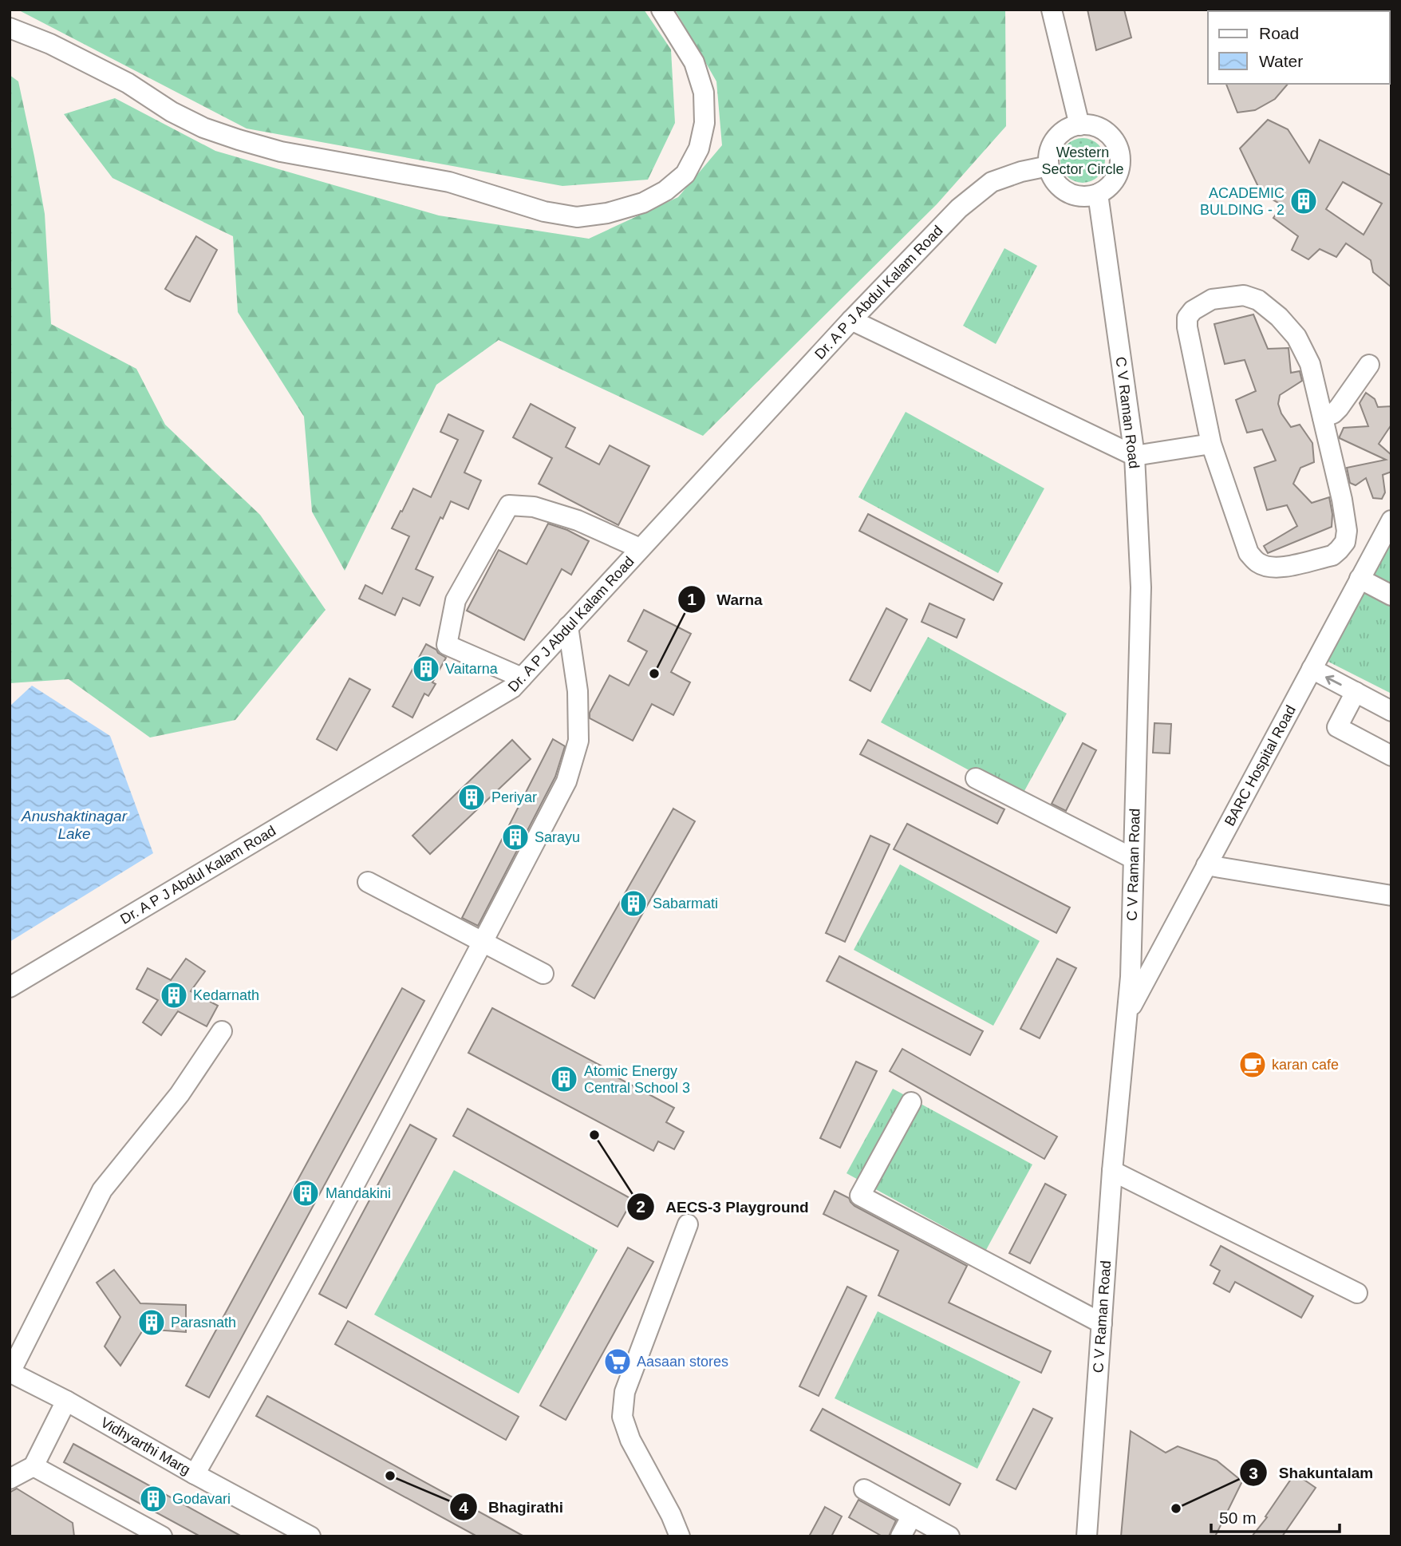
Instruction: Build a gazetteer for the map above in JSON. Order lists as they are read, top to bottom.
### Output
{
  "streets": {
    "street": [
      "Dr. A P J Abdul Kalam Road",
      "C V Raman Road",
      "BARC Hospital Road",
      "Vidhyarthi Marg"
    ]
  },
  "crossings": [
    ["Dr. A P J Abdul Kalam Road", "C V Raman Road"],
    ["C V Raman Road", "BARC Hospital Road"]
  ],
  "water": ["Anushaktinagar Lake"],
  "parks": ["Western Sector Circle"],
  "places": {
    "building": [
      "ACADEMIC BULDING - 2",
      "Vaitarna",
      "Periyar",
      "Sarayu",
      "Sabarmati",
      "Kedarnath",
      "Atomic Energy Central School 3",
      "Mandakini",
      "Parasnath",
      "Godavari"
    ],
    "other": [
      "Warna",
      "AECS-3 Playground",
      "Bhagirathi",
      "Shakuntalam"
    ],
    "cafe": ["karan cafe"],
    "supermarket": ["Aasaan stores"]
  },
  "legend": ["Road", "Water"],
  "scale_bar": "50 m"
}
